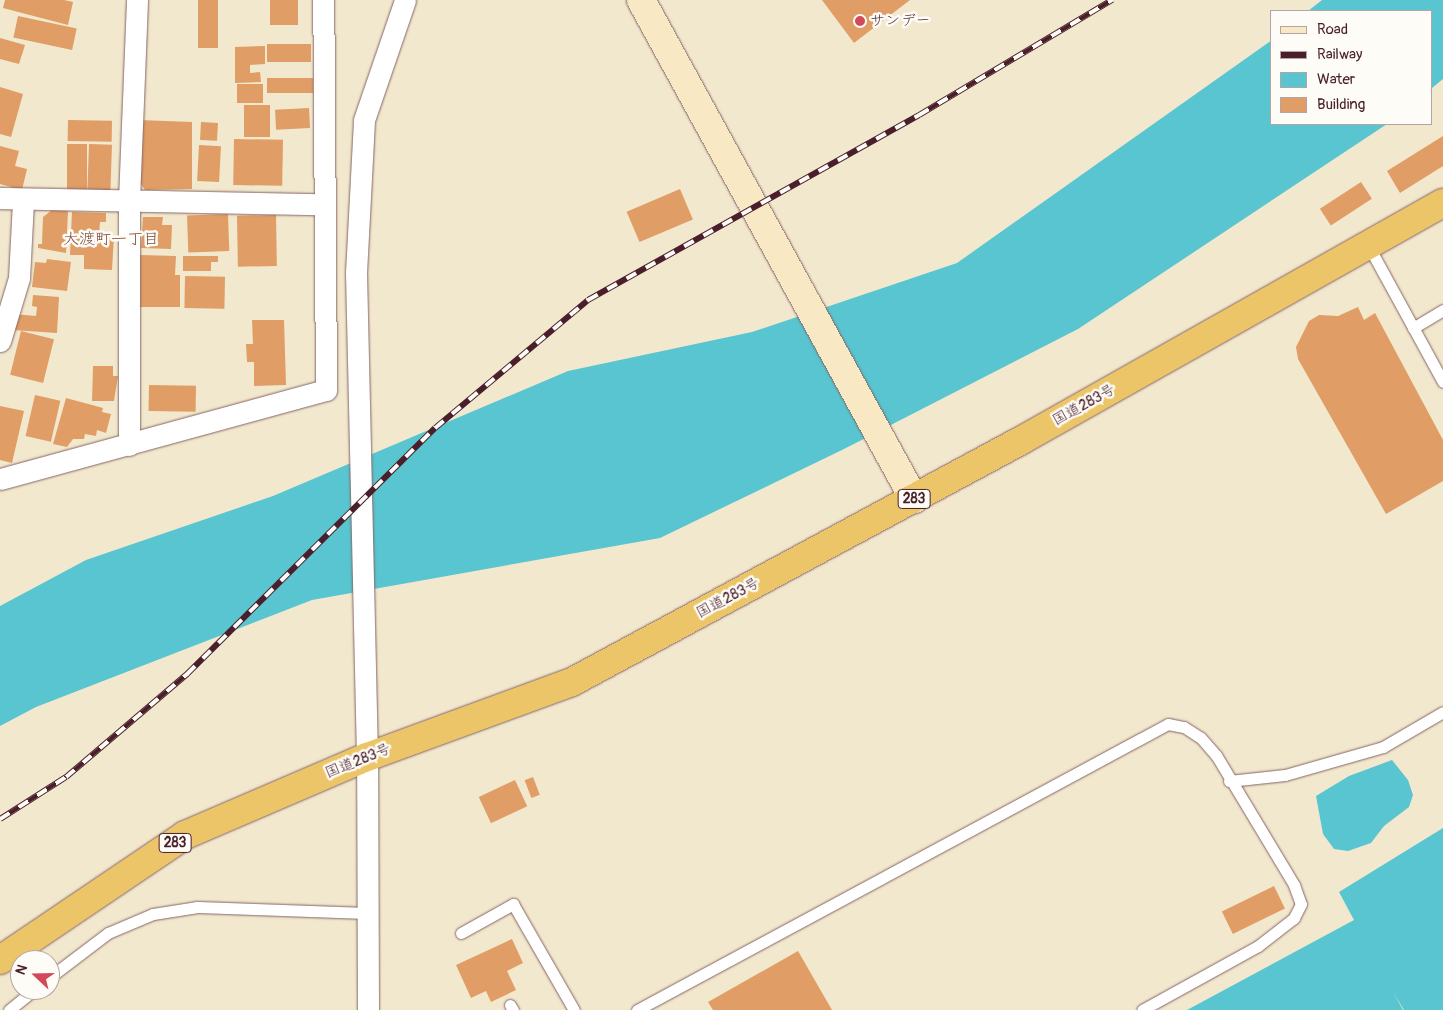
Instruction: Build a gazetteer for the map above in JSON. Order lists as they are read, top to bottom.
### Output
{
  "streets": {
    "highway": ["国道283号", "283"]
  },
  "districts": ["大渡町一丁目"],
  "places": ["サンデー"],
  "legend": [
    "Road",
    "Railway",
    "Water",
    "Building"
  ],
  "north": "left"
}
